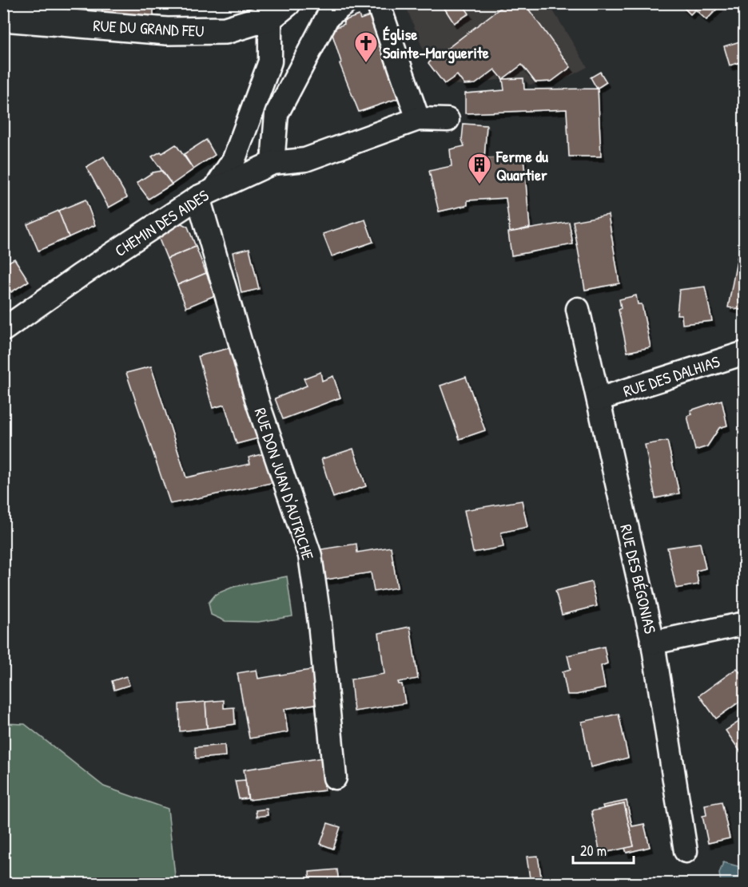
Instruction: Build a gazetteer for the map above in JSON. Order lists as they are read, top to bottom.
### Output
{
  "streets": {
    "street": [
      "RUE DU GRAND FEU",
      "CHEMIN DES AIDES",
      "RUE DES DALHIAS",
      "RUE DON JUAN D'AUTRICHE",
      "RUE DES BÉGONIAS"
    ]
  },
  "crossings": [
    ["RUE DU GRAND FEU", "CHEMIN DES AIDES"],
    ["CHEMIN DES AIDES", "RUE DON JUAN D'AUTRICHE"],
    ["RUE DES DALHIAS", "RUE DES BÉGONIAS"]
  ],
  "places": {
    "church": ["Église Sainte-Marguerite"],
    "building": ["Ferme du Quartier"]
  },
  "scale_bar": "20 m"
}
